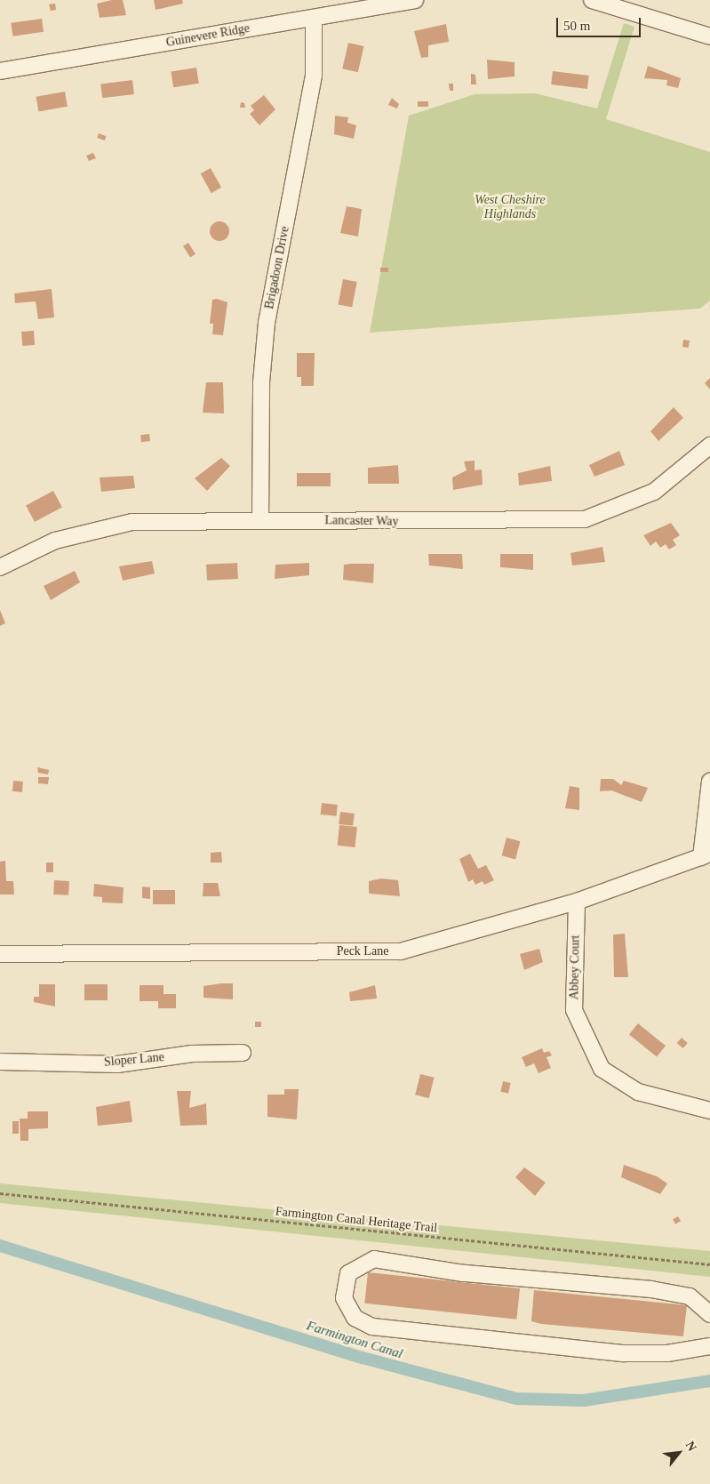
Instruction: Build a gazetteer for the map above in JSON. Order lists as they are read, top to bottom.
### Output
{
  "streets": {
    "street": [
      "Guinevere Ridge",
      "Brigadoon Drive",
      "Lancaster Way",
      "Peck Lane",
      "Abbey Court",
      "Sloper Lane"
    ],
    "path": ["Farmington Canal Heritage Trail"]
  },
  "crossings": [
    ["Guinevere Ridge", "Brigadoon Drive"],
    ["Brigadoon Drive", "Lancaster Way"],
    ["Peck Lane", "Abbey Court"]
  ],
  "water": ["Farmington Canal"],
  "parks": ["West Cheshire Highlands"],
  "scale_bar": "50 m",
  "north": "top right"
}
